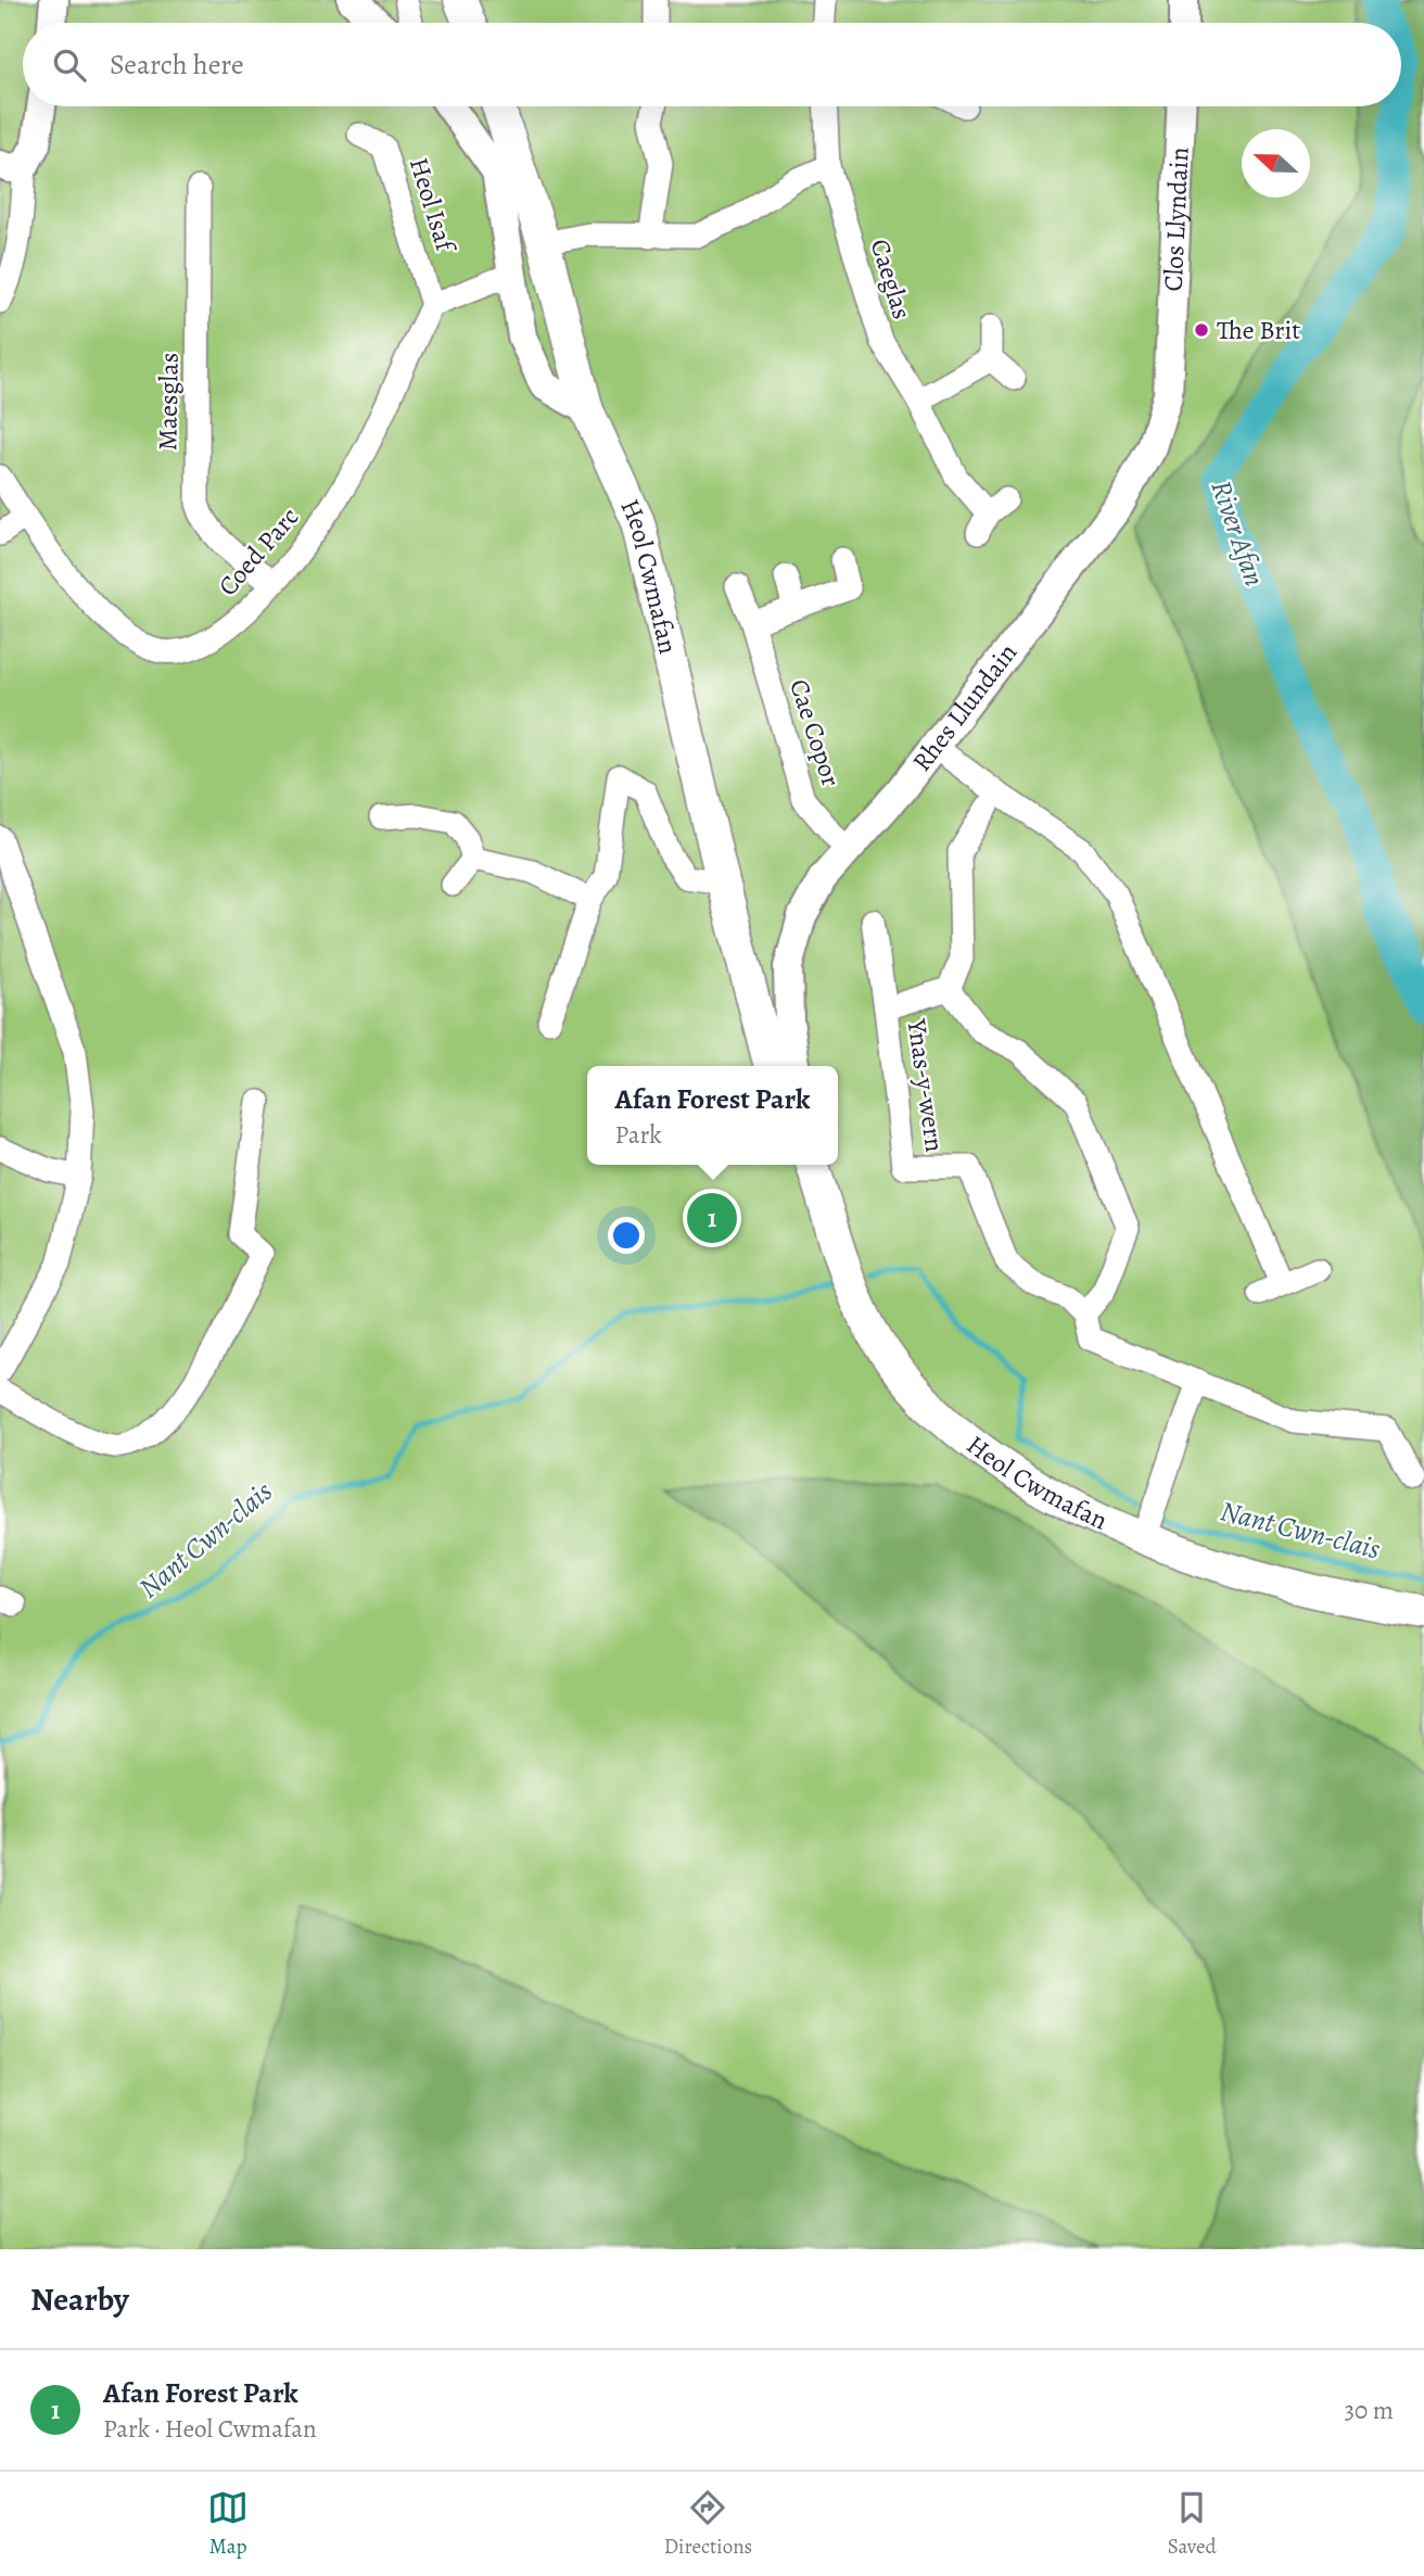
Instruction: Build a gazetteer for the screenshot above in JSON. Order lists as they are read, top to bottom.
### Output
{
  "streets": {
    "main road": ["Heol Cwmafan"],
    "street": [
      "Heol Isaf",
      "Clos Llyndain",
      "Caeglas",
      "Maesglas",
      "Coed Parc",
      "Rhes Llundain",
      "Cae Copor",
      "Ynas-y-wern"
    ]
  },
  "crossings": [
    ["Heol Isaf", "Coed Parc"],
    ["Clos Llyndain", "Rhes Llundain"],
    ["Maesglas", "Coed Parc"],
    ["Rhes Llundain", "Cae Copor"]
  ],
  "water": ["River Afan", "Nant Cwn-clais"],
  "places": ["The Brit"],
  "north": "left",
  "page": {
    "search": "Search here",
    "popup": ["Afan Forest Park", "Park"],
    "pins": "1",
    "heading": "Nearby",
    "list": [
      {
        "mark": "1",
        "name": "Afan Forest Park",
        "note": "Park · Heol Cwmafan",
        "value": "30 m"
      }
    ],
    "nav": ["Map", "Directions", "Saved"]
  }
}
